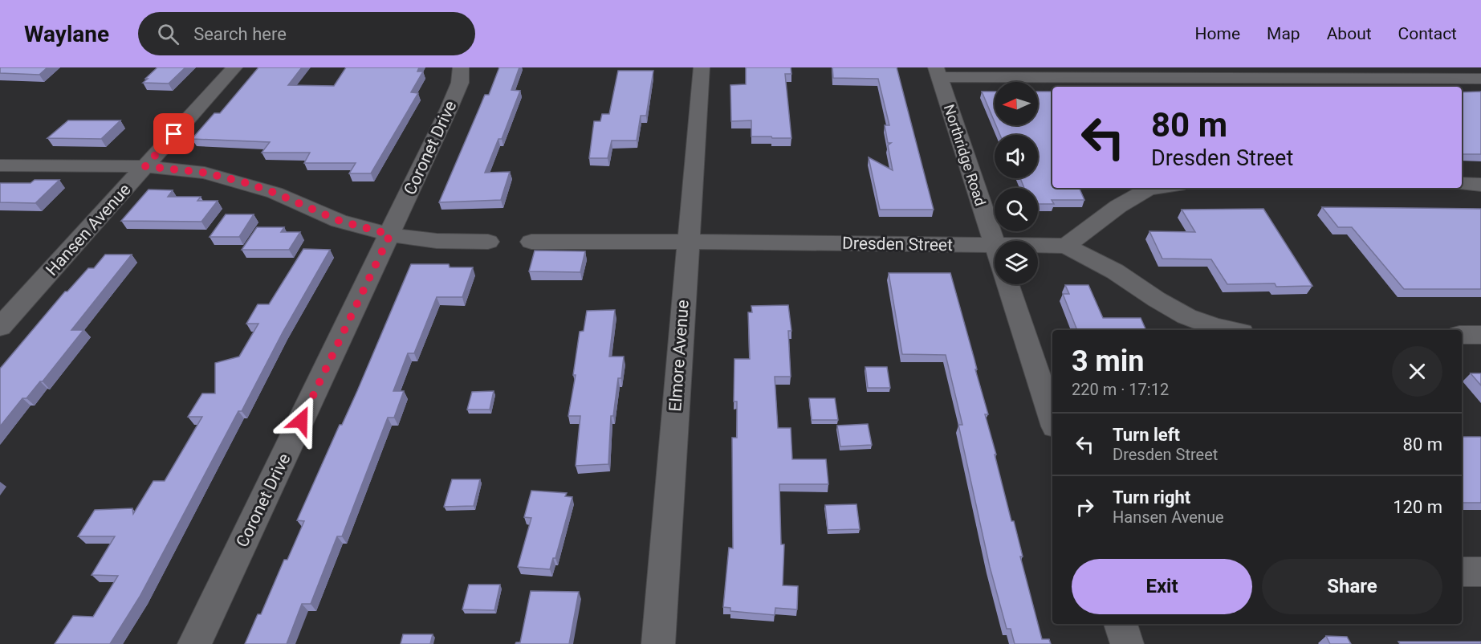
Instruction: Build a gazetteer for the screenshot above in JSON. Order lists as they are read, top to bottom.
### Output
{
  "streets": {
    "street": [
      "Coronet Drive",
      "Northridge Road",
      "Hansen Avenue",
      "Dresden Street",
      "Elmore Avenue"
    ]
  },
  "crossings": [
    ["Northridge Road", "Dresden Street"],
    ["Dresden Street", "Elmore Avenue"]
  ],
  "north": "left",
  "page": {
    "header": "Waylane",
    "search": "Search here",
    "nav": [
      "Home",
      "Map",
      "About",
      "Contact"
    ],
    "turn": ["80 m", "Dresden Street"],
    "heading": ["3 min", "220 m · 17:12"],
    "list": [
      {
        "name": "Turn left",
        "note": "Dresden Street",
        "value": "80 m"
      },
      {
        "name": "Turn right",
        "note": "Hansen Avenue",
        "value": "120 m"
      }
    ],
    "buttons": ["Exit", "Share"]
  }
}
